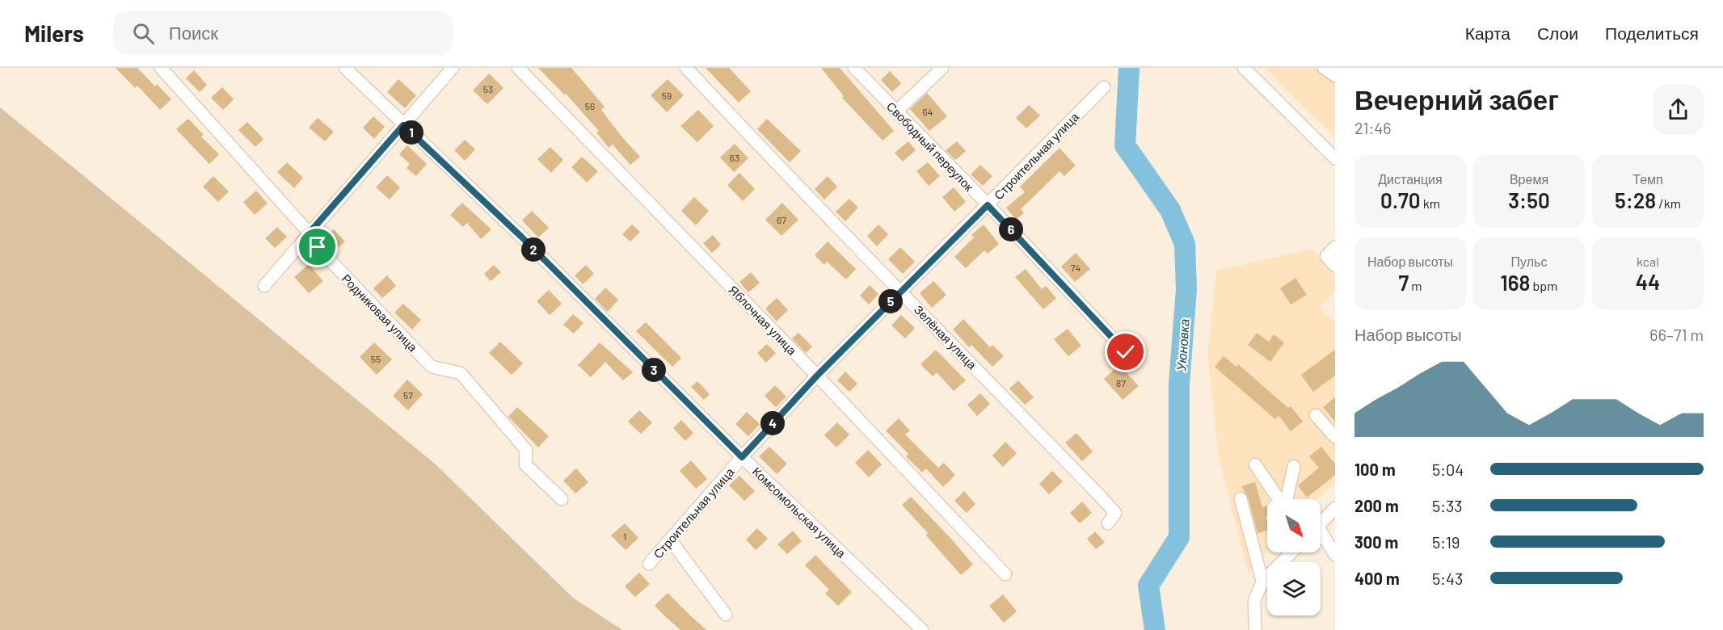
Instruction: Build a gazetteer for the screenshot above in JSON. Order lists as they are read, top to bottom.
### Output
{
  "streets": {
    "street": [
      "Свободный переулок",
      "Строительная улица",
      "Родниковая улица",
      "Яблочная улица",
      "Зелёная улица",
      "Комсомольская улица"
    ]
  },
  "crossings": [
    ["Свободный переулок", "Строительная улица"],
    ["Строительная улица", "Яблочная улица"],
    ["Строительная улица", "Зелёная улица"],
    ["Строительная улица", "Комсомольская улица"]
  ],
  "water": ["Уюновка"],
  "house_numbers": [
    "53",
    "59",
    "56",
    "64",
    "63",
    "67",
    "74",
    "55",
    "87",
    "57",
    "1"
  ],
  "north": "bottom right",
  "page": {
    "header": "Milers",
    "search": "Поиск",
    "nav": ["Карта", "Слои", "Поделиться"],
    "heading": ["Вечерний забег", "21:46"],
    "pins": [
      "1",
      "6",
      "2",
      "5",
      "3",
      "4"
    ],
    "stats": [
      ["Дистанция", "0.70 km"],
      ["Время", "3:50"],
      ["Темп", "5:28 /km"],
      ["Набор высоты", "7 m"],
      ["Пульс", "168 bpm"],
      ["kcal", "44"]
    ],
    "chart": ["Набор высоты", "66–71 m"],
    "list": [
      {
        "name": "100 m",
        "note": "5:04"
      },
      {
        "name": "200 m",
        "note": "5:33"
      },
      {
        "name": "300 m",
        "note": "5:19"
      },
      {
        "name": "400 m",
        "note": "5:43"
      }
    ]
  }
}
